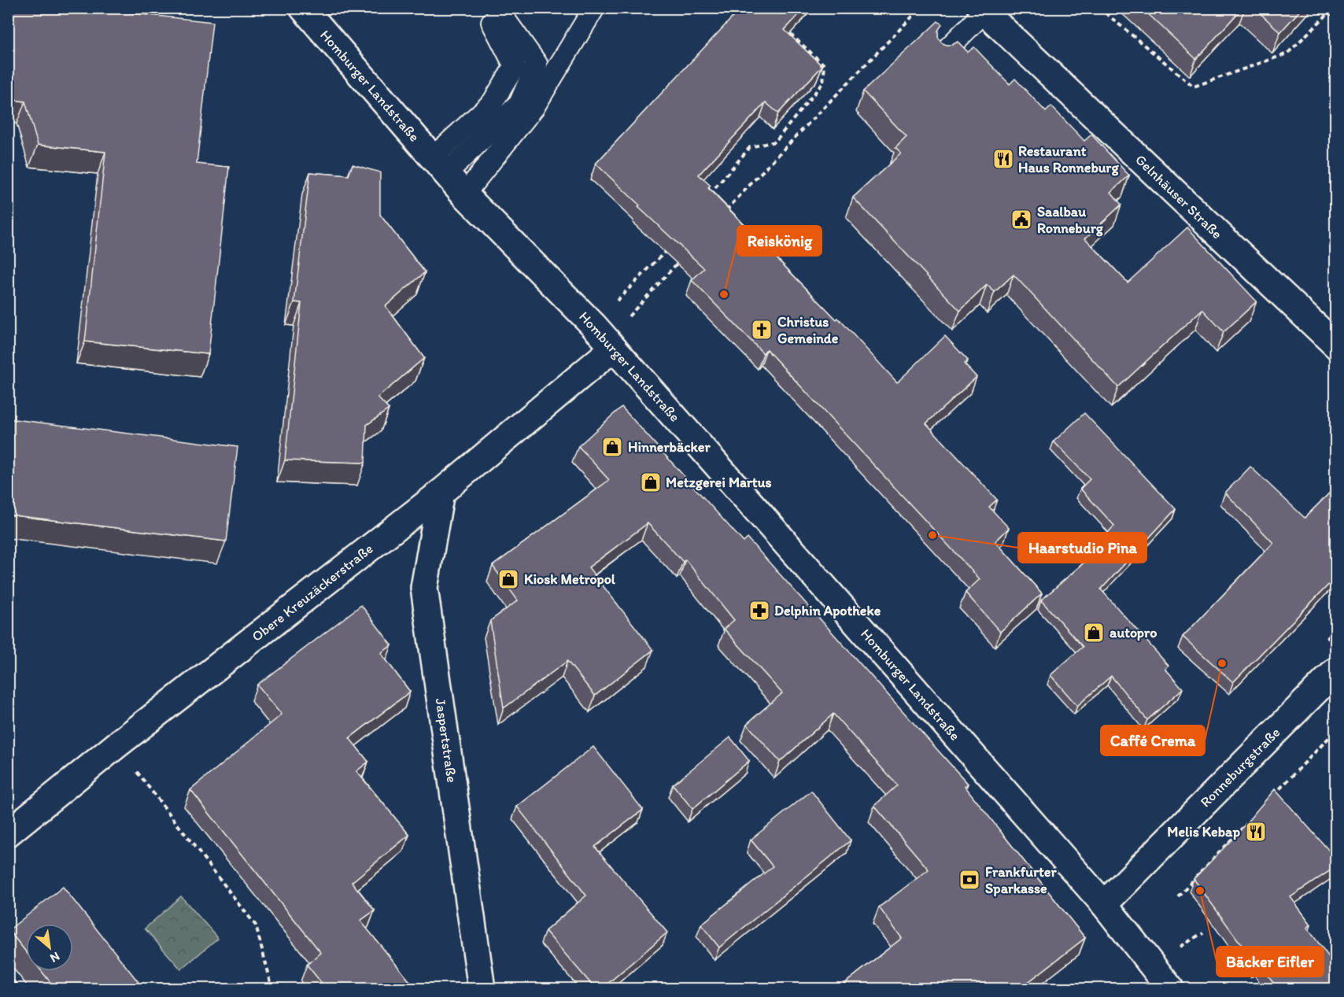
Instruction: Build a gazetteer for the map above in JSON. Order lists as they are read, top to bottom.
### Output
{
  "streets": {
    "street": [
      "Homburger Landstraße",
      "Gelnhäuser Straße",
      "Obere Kreuzäckerstraße",
      "Jaspertstraße",
      "Ronneburgstraße"
    ]
  },
  "crossings": [
    ["Homburger Landstraße", "Obere Kreuzäckerstraße"],
    ["Homburger Landstraße", "Ronneburgstraße"],
    ["Obere Kreuzäckerstraße", "Jaspertstraße"]
  ],
  "places": {
    "restaurant": ["Restaurant Haus Ronneburg", "Melis Kebap"],
    "public building": ["Saalbau Ronneburg"],
    "other": [
      "Reiskönig",
      "Haarstudio Pina",
      "Caffé Crema",
      "Bäcker Eifler"
    ],
    "church": ["Christus Gemeinde"],
    "shop": [
      "Hinnerbäcker",
      "Metzgerei Martus",
      "Kiosk Metropol",
      "autopro"
    ],
    "pharmacy": ["Delphin Apotheke"],
    "bank": ["Frankfurter Sparkasse"]
  },
  "north": "bottom right"
}
